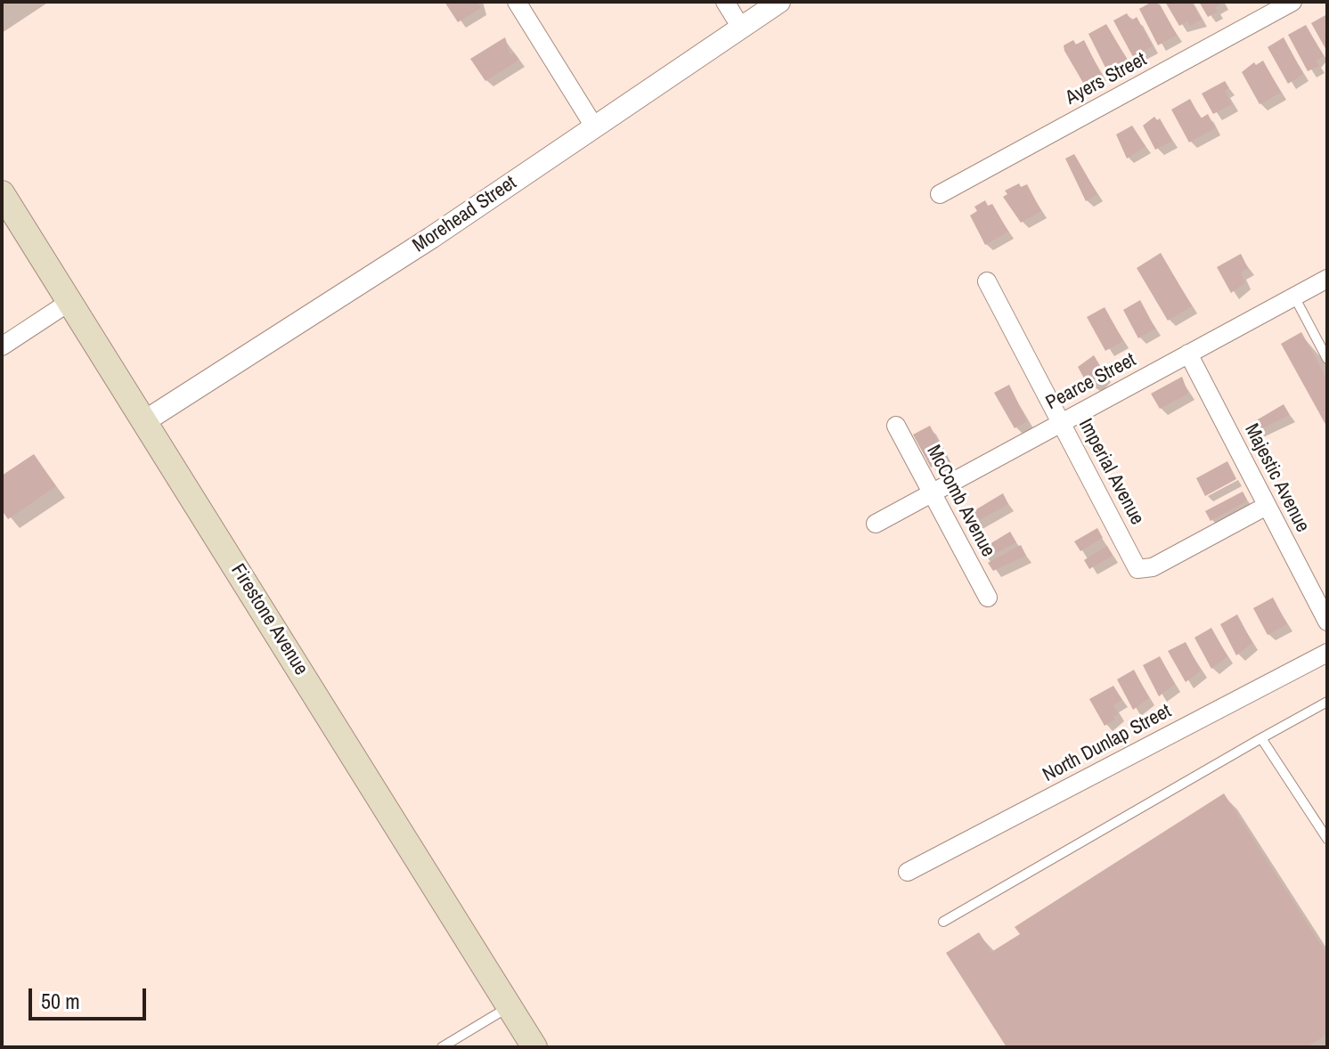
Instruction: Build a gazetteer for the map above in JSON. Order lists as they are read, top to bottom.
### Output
{
  "streets": {
    "main road": ["Firestone Avenue"],
    "street": [
      "Ayers Street",
      "Morehead Street",
      "Pearce Street",
      "Imperial Avenue",
      "Majestic Avenue",
      "McComb Avenue",
      "North Dunlap Street"
    ]
  },
  "crossings": [
    ["Morehead Street", "Firestone Avenue"],
    ["Pearce Street", "Imperial Avenue"],
    ["Pearce Street", "Majestic Avenue"],
    ["Pearce Street", "McComb Avenue"],
    ["Imperial Avenue", "Majestic Avenue"]
  ],
  "scale_bar": "50 m"
}
